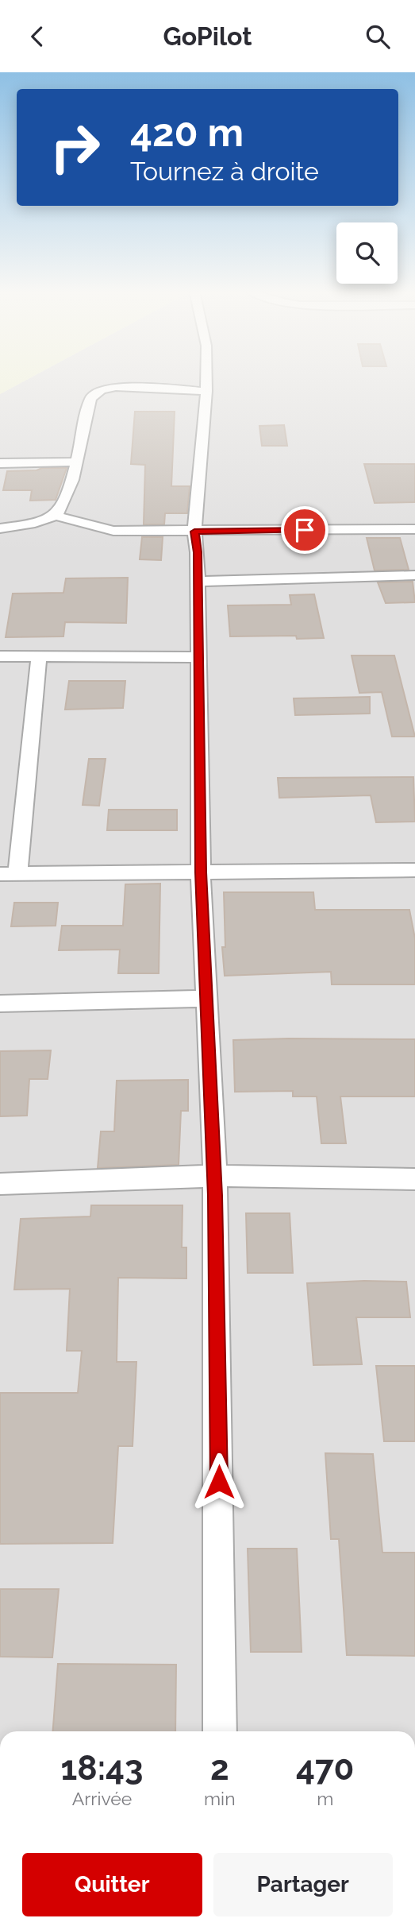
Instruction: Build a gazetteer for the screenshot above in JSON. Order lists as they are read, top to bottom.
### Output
{
  "page": {
    "header": "GoPilot",
    "turn": ["420 m", "Tournez à droite"],
    "eta": [
      "18:43",
      "Arrivée",
      "2",
      "min",
      "470",
      "m"
    ],
    "buttons": ["Quitter", "Partager"]
  }
}
